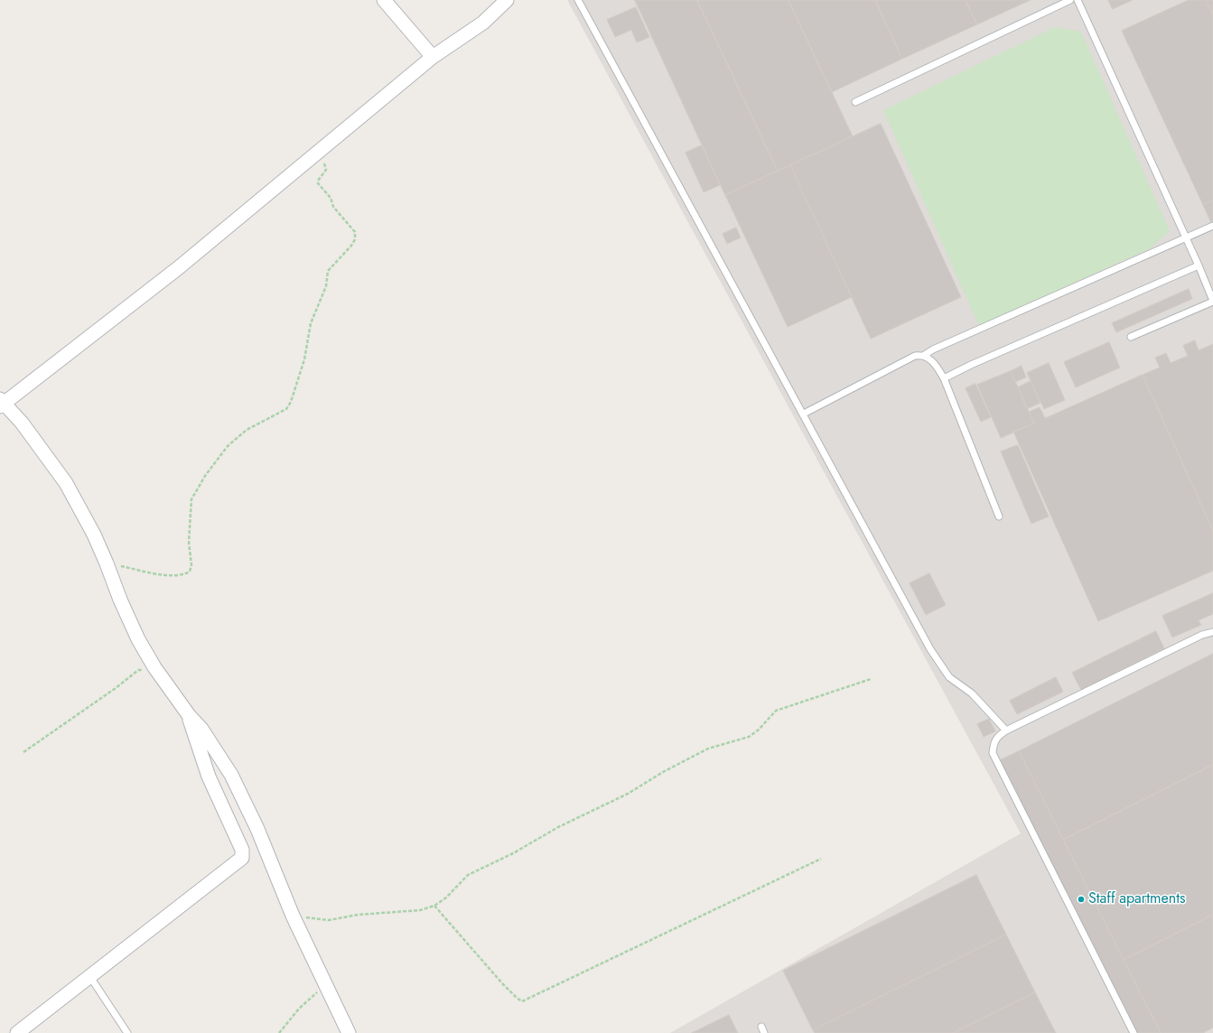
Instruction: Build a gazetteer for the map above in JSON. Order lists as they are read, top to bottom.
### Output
{
  "places": ["Staff apartments"]
}
